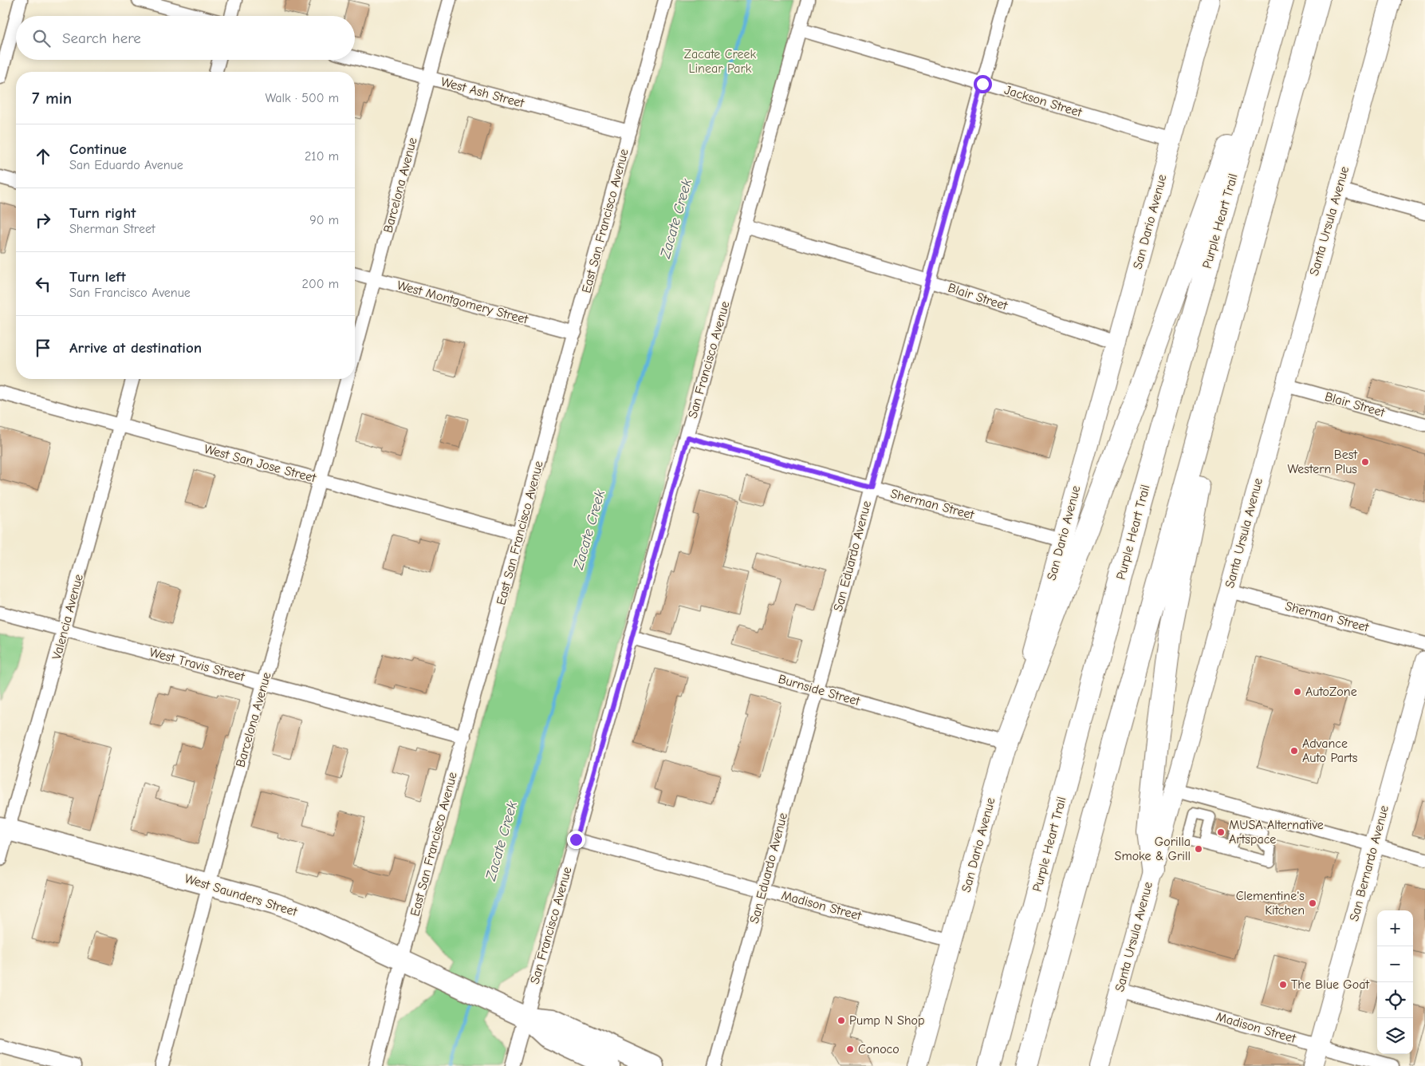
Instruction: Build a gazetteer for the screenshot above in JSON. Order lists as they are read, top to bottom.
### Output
{
  "streets": {
    "highway": ["Purple Heart Trail"],
    "main road": [
      "Santa Ursula Avenue",
      "San Dario Avenue",
      "San Bernardo Avenue",
      "West Saunders Street"
    ],
    "street": [
      "West Ash Street",
      "Jackson Street",
      "Barcelona Avenue",
      "East San Francisco Avenue",
      "Blair Street",
      "West Montgomery Street",
      "San Francisco Avenue",
      "West San Jose Street",
      "Sherman Street",
      "San Eduardo Avenue",
      "Valencia Avenue",
      "West Travis Street",
      "Burnside Street",
      "Madison Street"
    ]
  },
  "crossings": [
    ["West Ash Street", "Barcelona Avenue"],
    ["West Ash Street", "East San Francisco Avenue"],
    ["Jackson Street", "San Dario Avenue"],
    ["Jackson Street", "San Francisco Avenue"],
    ["Jackson Street", "San Eduardo Avenue"],
    ["Barcelona Avenue", "West Montgomery Street"],
    ["Barcelona Avenue", "West San Jose Street"],
    ["Barcelona Avenue", "West Travis Street"],
    ["Barcelona Avenue", "West Saunders Street"],
    ["East San Francisco Avenue", "West Montgomery Street"],
    ["East San Francisco Avenue", "West San Jose Street"],
    ["East San Francisco Avenue", "West Travis Street"],
    ["East San Francisco Avenue", "West Saunders Street"],
    ["Santa Ursula Avenue", "Blair Street"],
    ["Santa Ursula Avenue", "Sherman Street"],
    ["Santa Ursula Avenue", "Madison Street"],
    ["San Dario Avenue", "Blair Street"],
    ["San Dario Avenue", "Sherman Street"],
    ["San Dario Avenue", "Burnside Street"],
    ["San Dario Avenue", "Madison Street"],
    ["Blair Street", "San Francisco Avenue"],
    ["Blair Street", "San Eduardo Avenue"],
    ["San Francisco Avenue", "Sherman Street"],
    ["San Francisco Avenue", "Burnside Street"],
    ["San Francisco Avenue", "West Saunders Street"],
    ["San Francisco Avenue", "Madison Street"],
    ["West San Jose Street", "Valencia Avenue"],
    ["Sherman Street", "San Eduardo Avenue"],
    ["San Eduardo Avenue", "Burnside Street"],
    ["San Eduardo Avenue", "Madison Street"],
    ["Valencia Avenue", "West Travis Street"],
    ["Valencia Avenue", "West Saunders Street"],
    ["San Bernardo Avenue", "Madison Street"]
  ],
  "water": ["Zacate Creek"],
  "parks": ["Zacate Creek Linear Park"],
  "places": [
    "Best Western Plus",
    "AutoZone",
    "Advance Auto Parts",
    "MUSA Alternative Artspace",
    "Gorilla Smoke & Grill",
    "Clementine's Kitchen",
    "The Blue Goat",
    "Pump N Shop",
    "Conoco"
  ],
  "page": {
    "search": "Search here",
    "heading": ["7 min", "Walk · 500 m"],
    "list": [
      ["Continue", "San Eduardo Avenue", "210 m"],
      ["Turn right", "Sherman Street", "90 m"],
      ["Turn left", "San Francisco Avenue", "200 m"],
      "Arrive at destination"
    ],
    "map_buttons": ["+", "−"]
  }
}
